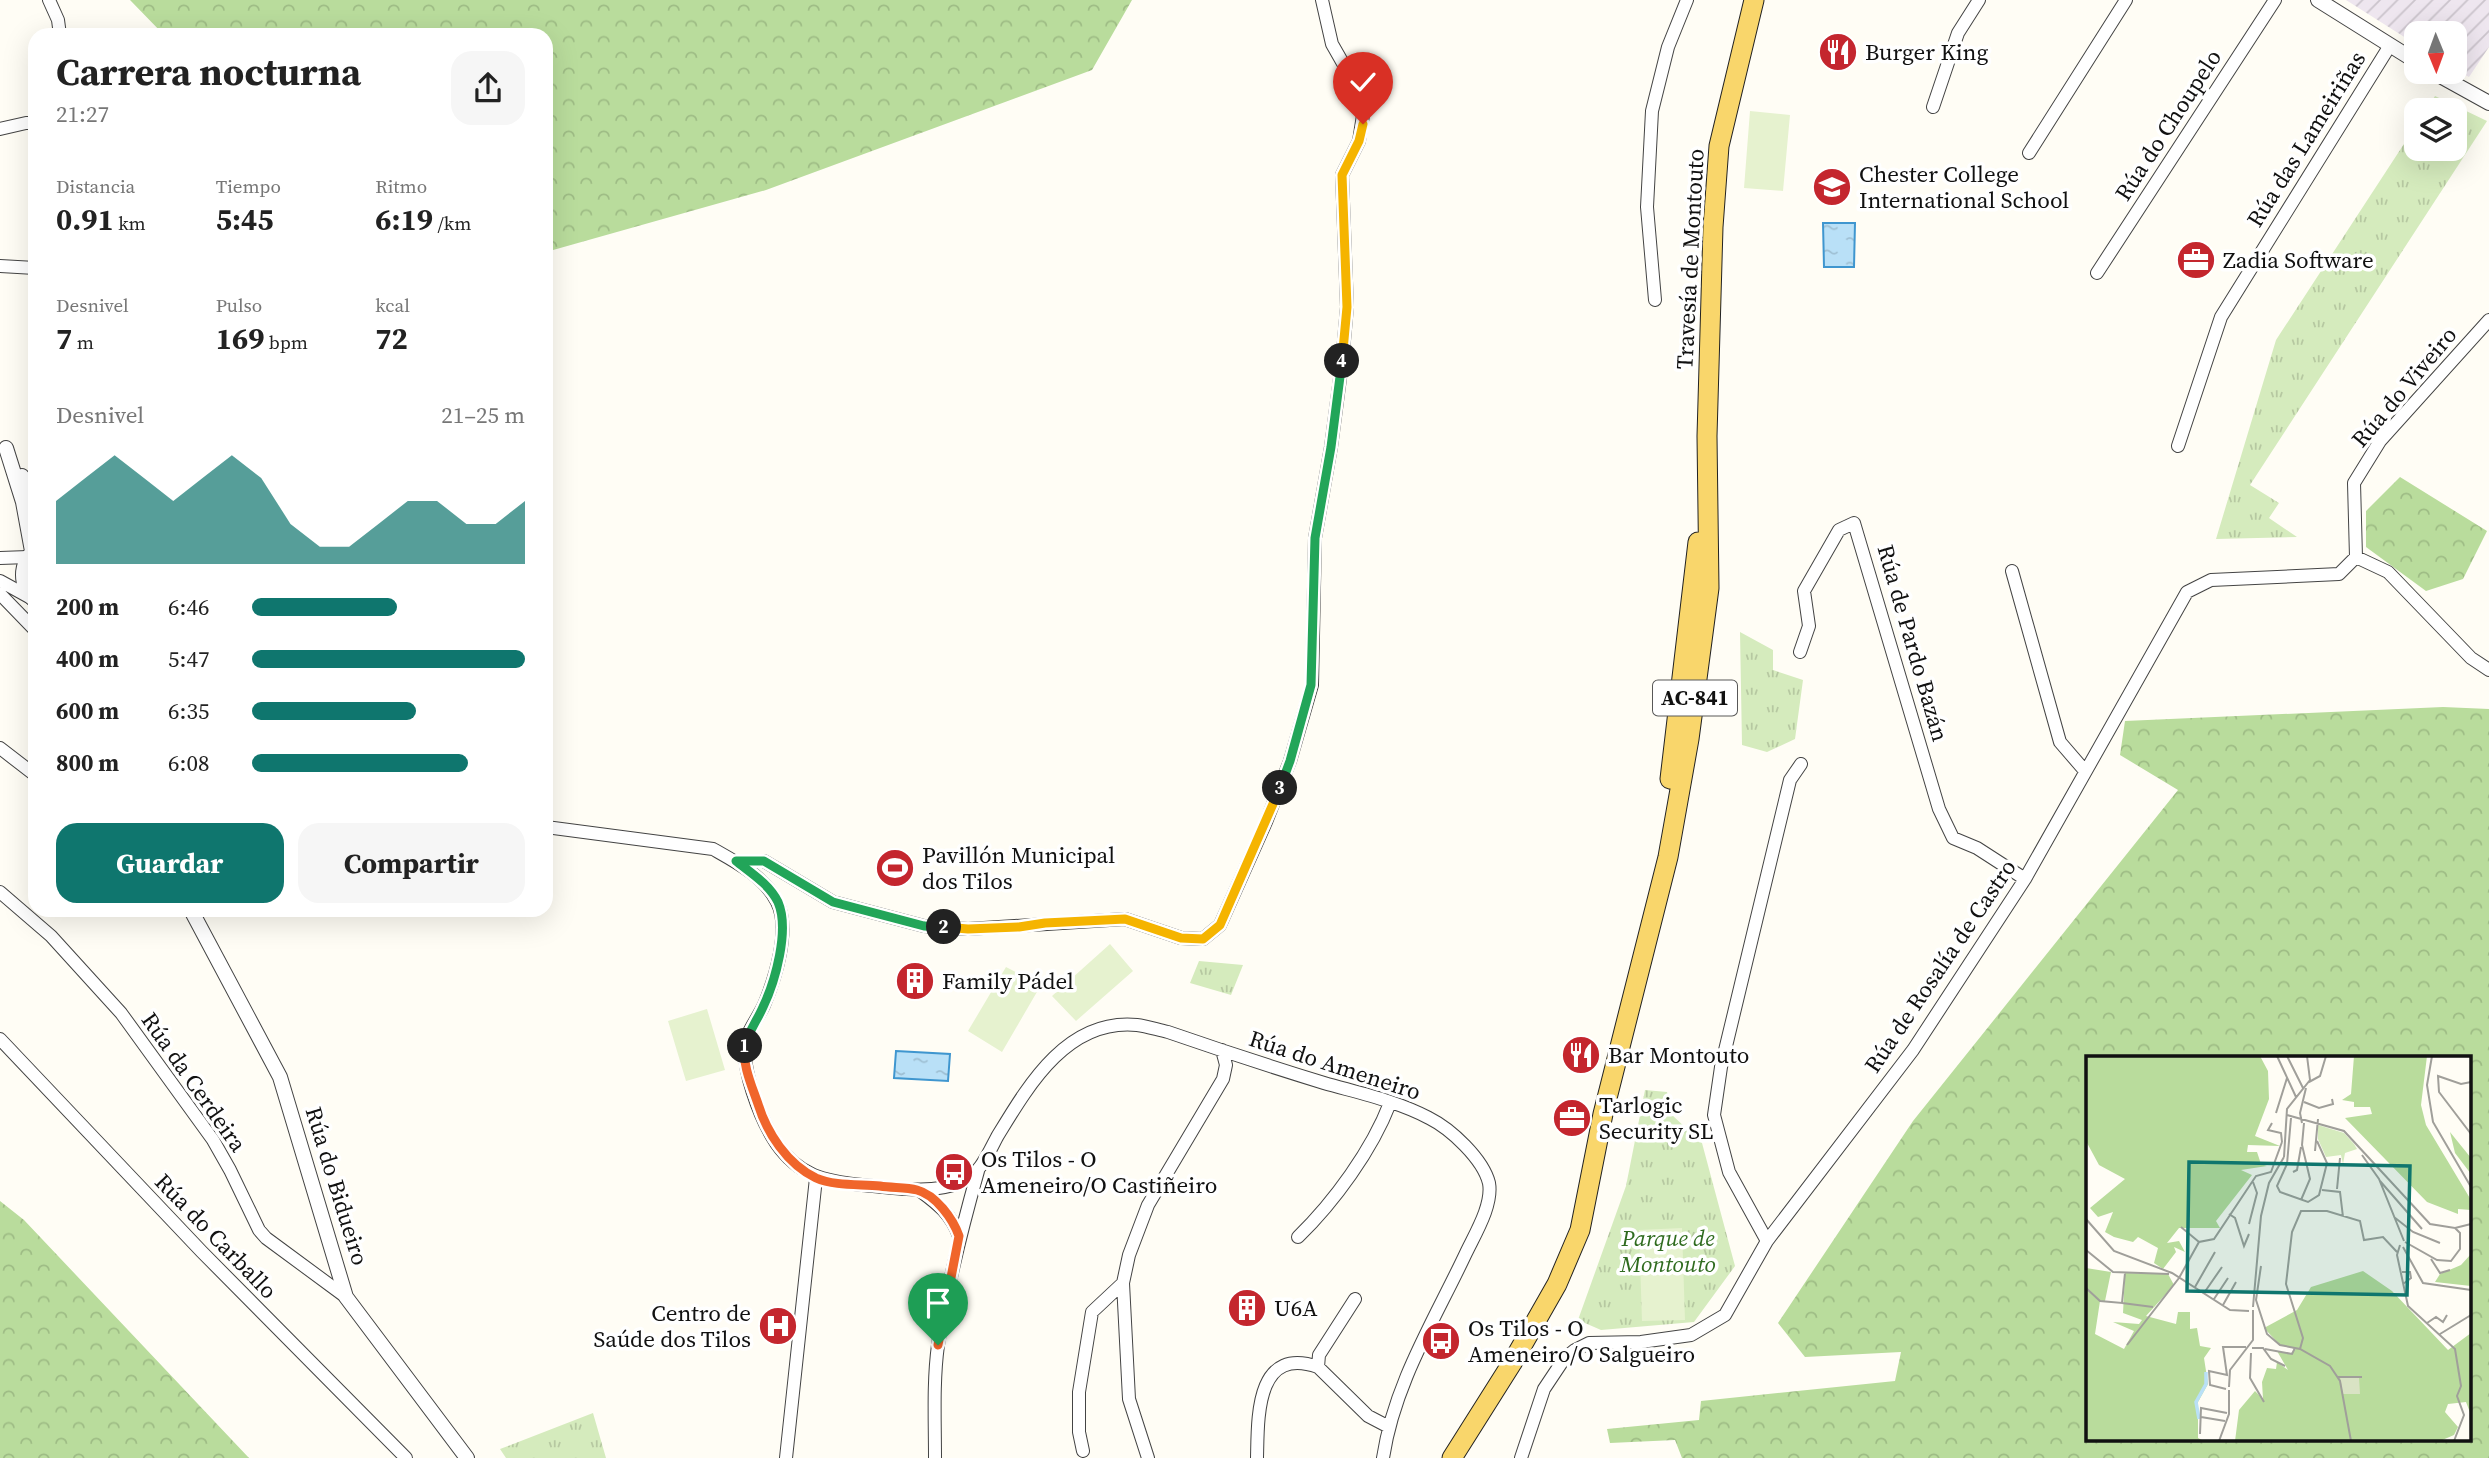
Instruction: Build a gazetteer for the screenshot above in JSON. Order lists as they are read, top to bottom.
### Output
{
  "streets": {
    "main road": ["Travesía de Montouto", "AC-841"],
    "street": [
      "Rúa do Choupelo",
      "Rúa das Lameiriñas",
      "Rúa do Viveiro",
      "Rúa de Pardo Bazán",
      "Rúa de Rosalía de Castro",
      "Rúa do Ameneiro",
      "Rúa da Cerdeira",
      "Rúa do Bidueiro",
      "Rúa do Carballo"
    ]
  },
  "crossings": [
    ["Rúa do Viveiro", "Rúa de Rosalía de Castro"],
    ["Rúa de Pardo Bazán", "Rúa de Rosalía de Castro"],
    ["Rúa da Cerdeira", "Rúa do Bidueiro"]
  ],
  "parks": ["Parque de Montouto"],
  "places": {
    "restaurant": ["Burger King", "Bar Montouto"],
    "school or university": ["Chester College International School"],
    "office": ["Zadia Software", "Tarlogic Security SL"],
    "sports": ["Pavillón Municipal dos Tilos"],
    "building": ["Family Pádel", "U6A"],
    "bus stop": ["Os Tilos - O Ameneiro/O Castiñeiro", "Os Tilos - O Ameneiro/O Salgueiro"],
    "hospital": ["Centro de Saúde dos Tilos"]
  },
  "north": "bottom",
  "page": {
    "heading": ["Carrera nocturna", "21:27"],
    "stats": [
      ["Distancia", "0.91 km"],
      ["Tiempo", "5:45"],
      ["Ritmo", "6:19 /km"],
      ["Desnivel", "7 m"],
      ["Pulso", "169 bpm"],
      ["kcal", "72"]
    ],
    "pins": [
      "4",
      "3",
      "2",
      "1"
    ],
    "chart": ["Desnivel", "21–25 m"],
    "list": [
      {
        "name": "200 m",
        "note": "6:46"
      },
      {
        "name": "400 m",
        "note": "5:47"
      },
      {
        "name": "600 m",
        "note": "6:35"
      },
      {
        "name": "800 m",
        "note": "6:08"
      }
    ],
    "buttons": ["Guardar", "Compartir"]
  }
}
